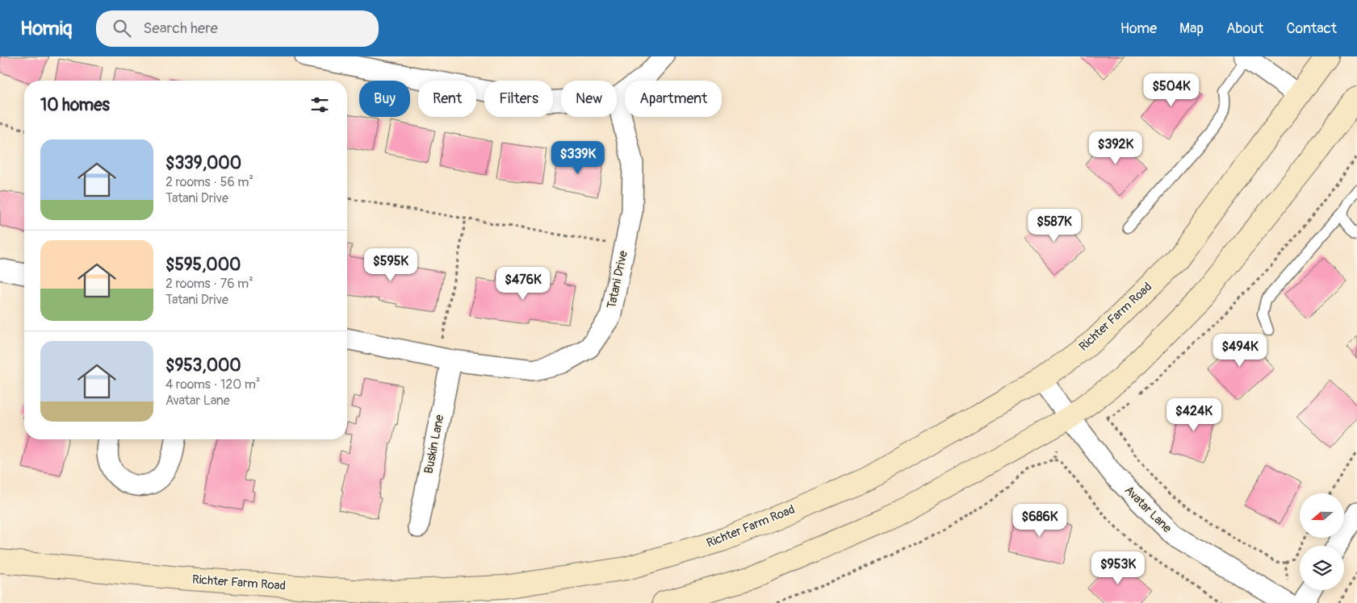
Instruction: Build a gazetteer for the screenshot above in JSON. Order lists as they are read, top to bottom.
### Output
{
  "streets": {
    "main road": ["Richter Farm Road"],
    "street": ["Tatani Drive", "Buskin Lane", "Avatar Lane"]
  },
  "crossings": [
    ["Tatani Drive", "Buskin Lane"],
    ["Richter Farm Road", "Avatar Lane"]
  ],
  "north": "left",
  "page": {
    "header": "Homiq",
    "search": "Search here",
    "nav": [
      "Home",
      "Map",
      "About",
      "Contact"
    ],
    "price": [
      "$504K",
      "$392K",
      "$339K",
      "$587K",
      "$595K",
      "$476K",
      "$494K",
      "$424K",
      "$686K",
      "$953K"
    ],
    "chip": [
      "Buy",
      "Rent",
      "Filters",
      "New",
      "Apartment"
    ],
    "heading": "10 homes",
    "list": [
      {
        "name": "$339,000",
        "note": "2 rooms · 56 m² · Tatani Drive"
      },
      {
        "name": "$595,000",
        "note": "2 rooms · 76 m² · Tatani Drive"
      },
      {
        "name": "$953,000",
        "note": "4 rooms · 120 m² · Avatar Lane"
      }
    ]
  }
}
